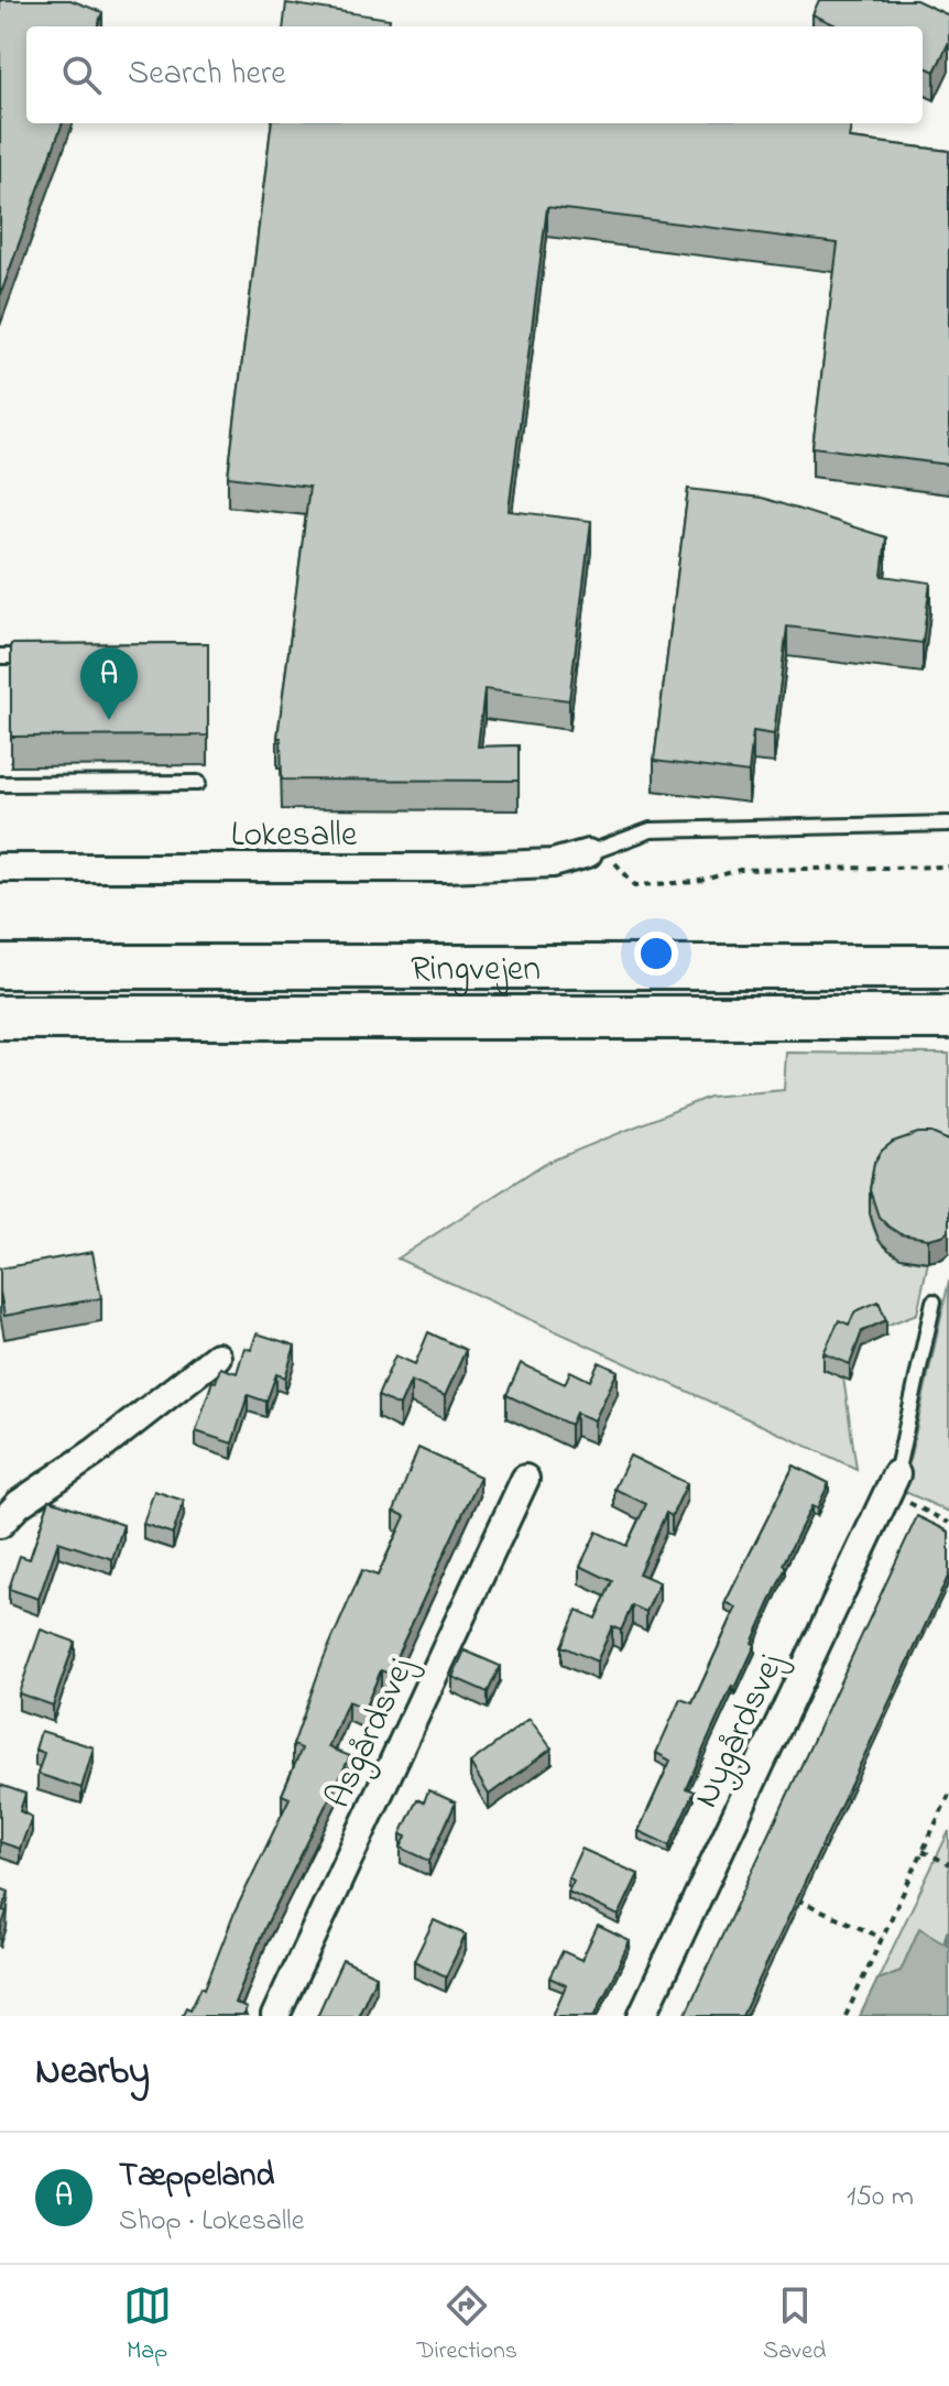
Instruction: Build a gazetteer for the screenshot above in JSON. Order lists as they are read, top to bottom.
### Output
{
  "streets": {
    "main road": ["Ringvejen"],
    "street": ["Lokesalle", "Nygårdsvej", "Asgårdsvej"]
  },
  "page": {
    "search": "Search here",
    "pins": "A",
    "heading": "Nearby",
    "list": [
      {
        "mark": "A",
        "name": "Tæppeland",
        "note": "Shop · Lokesalle",
        "value": "150 m"
      }
    ],
    "nav": ["Map", "Directions", "Saved"]
  }
}
